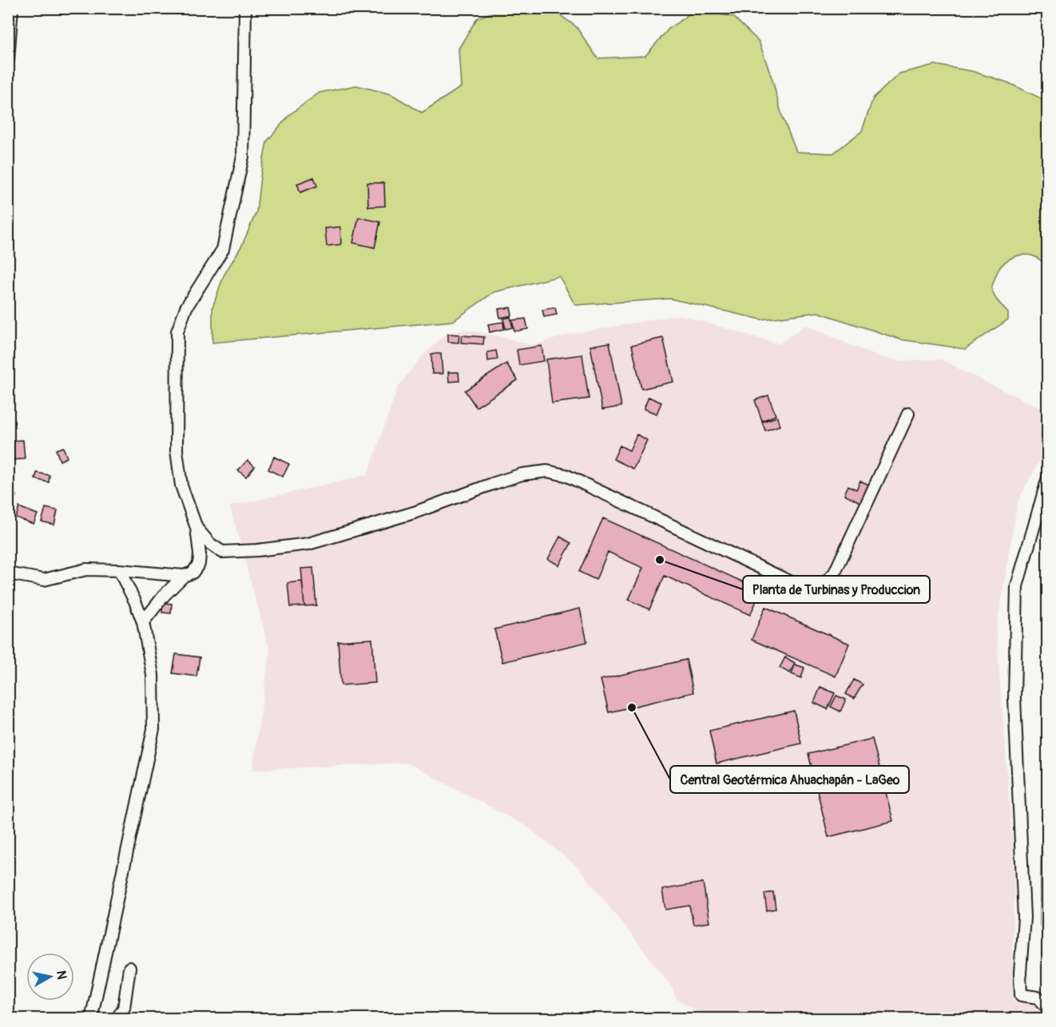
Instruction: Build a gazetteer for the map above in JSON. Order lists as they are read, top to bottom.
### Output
{
  "places": ["Planta de Turbinas y Produccion", "Central Geotérmica Ahuachapán - LaGeo"],
  "north": "right"
}
